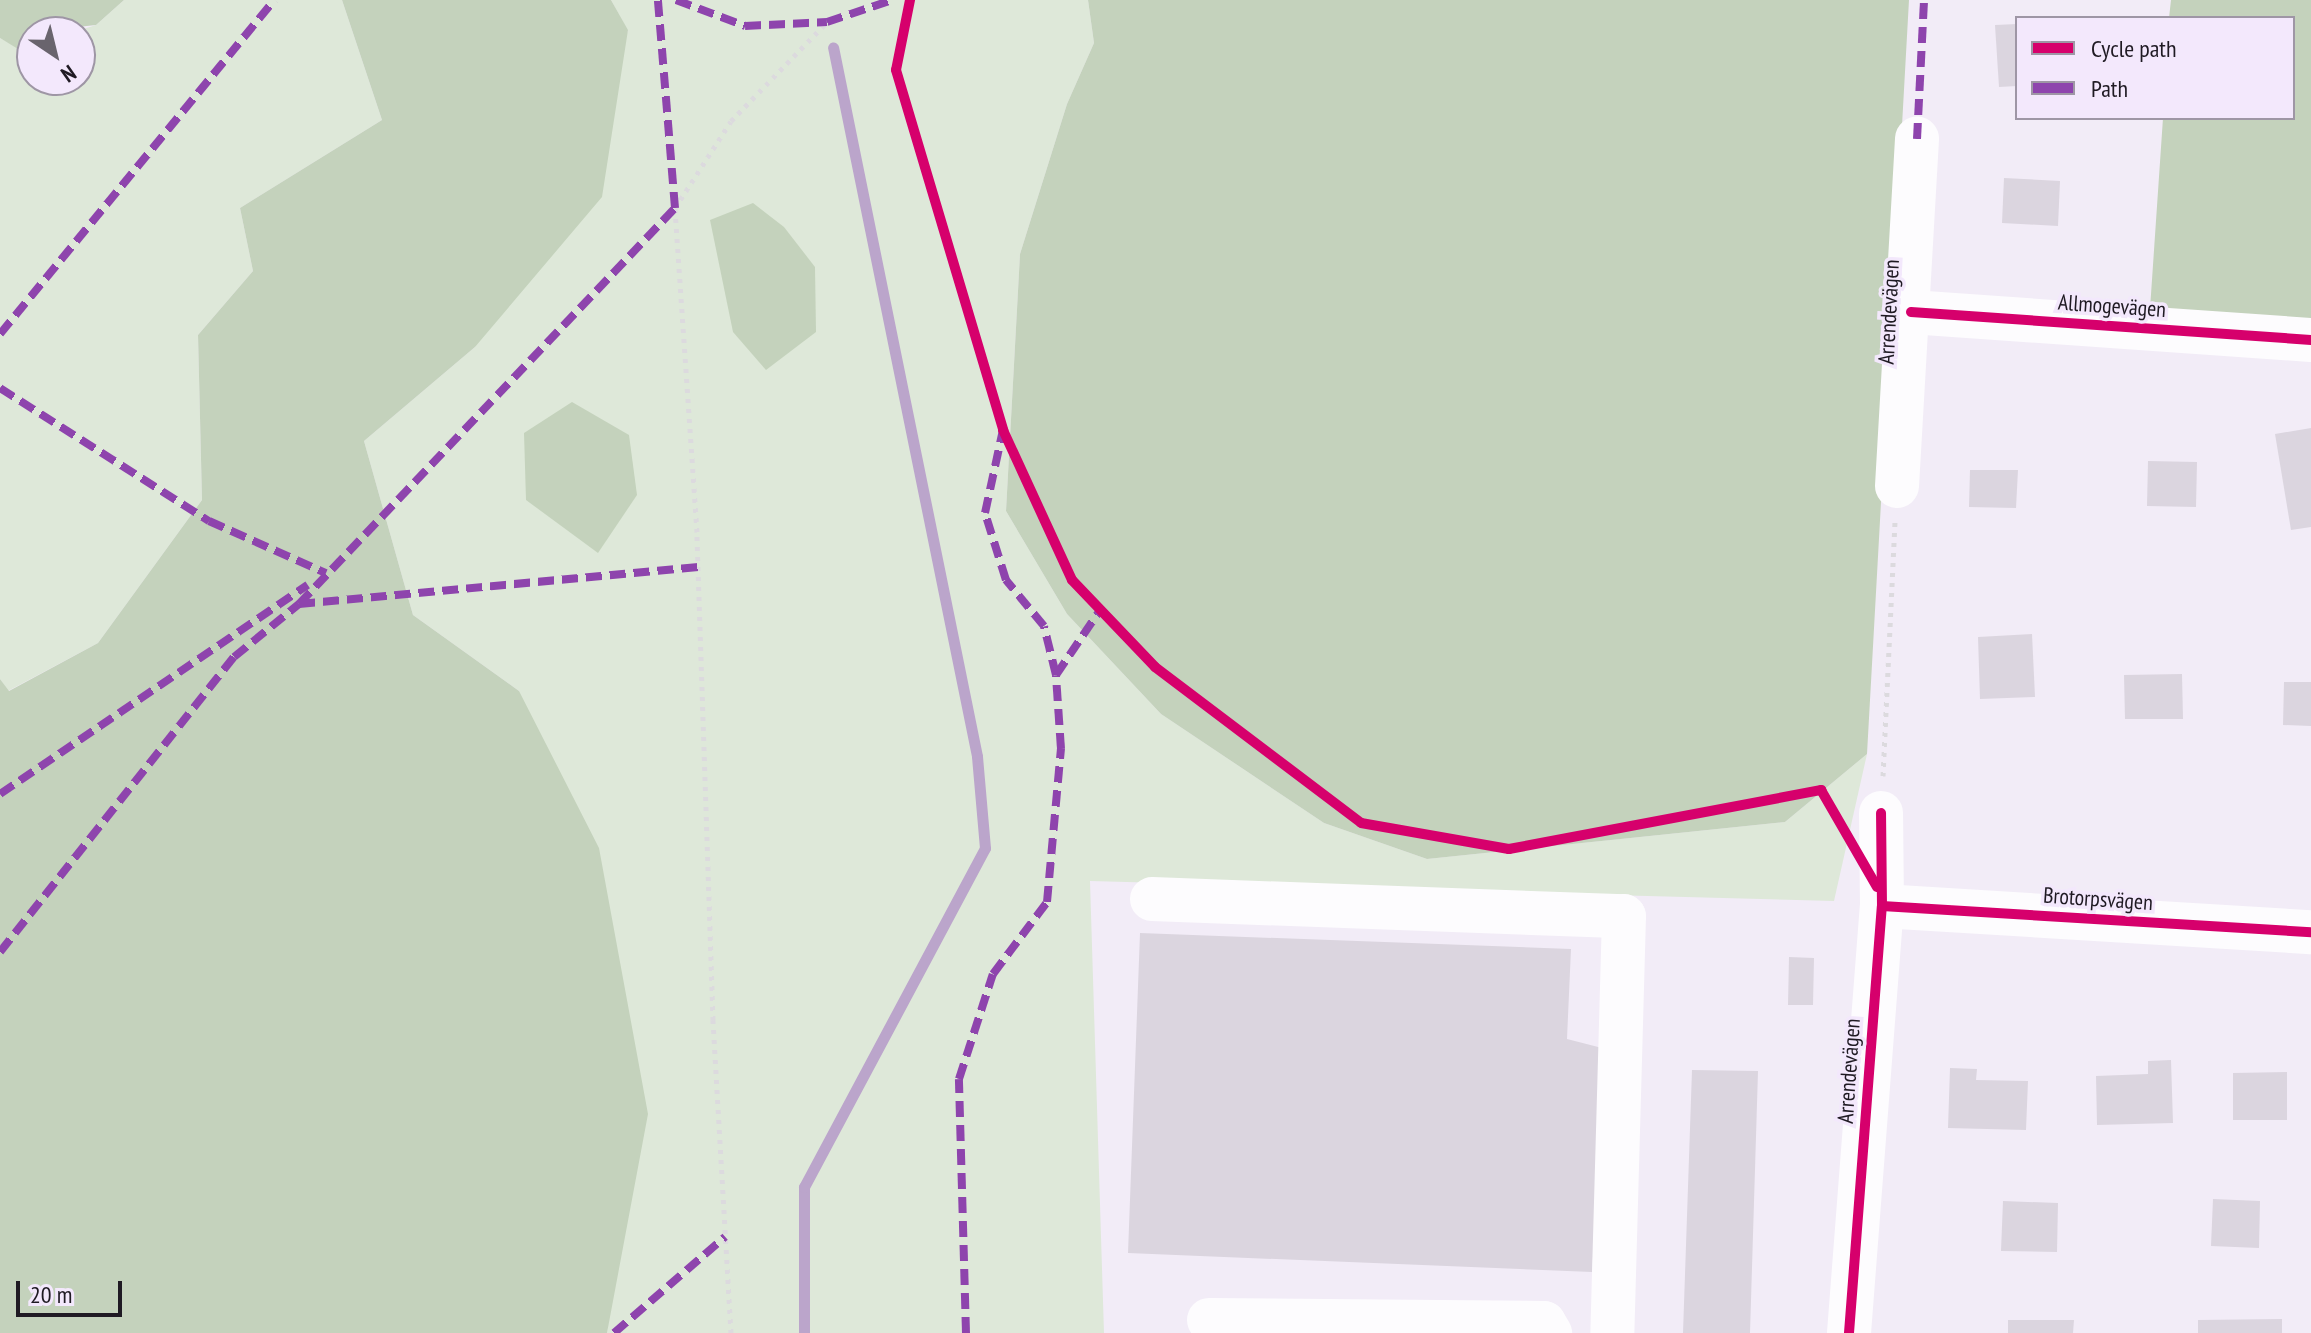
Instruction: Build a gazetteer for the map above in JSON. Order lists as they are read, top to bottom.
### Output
{
  "streets": {
    "street": ["Allmogevägen", "Arrendevägen", "Brotorpsvägen"]
  },
  "crossings": [
    ["Allmogevägen", "Arrendevägen"],
    ["Arrendevägen", "Brotorpsvägen"]
  ],
  "legend": ["Cycle path", "Path"],
  "scale_bar": "20 m",
  "north": "bottom right"
}
